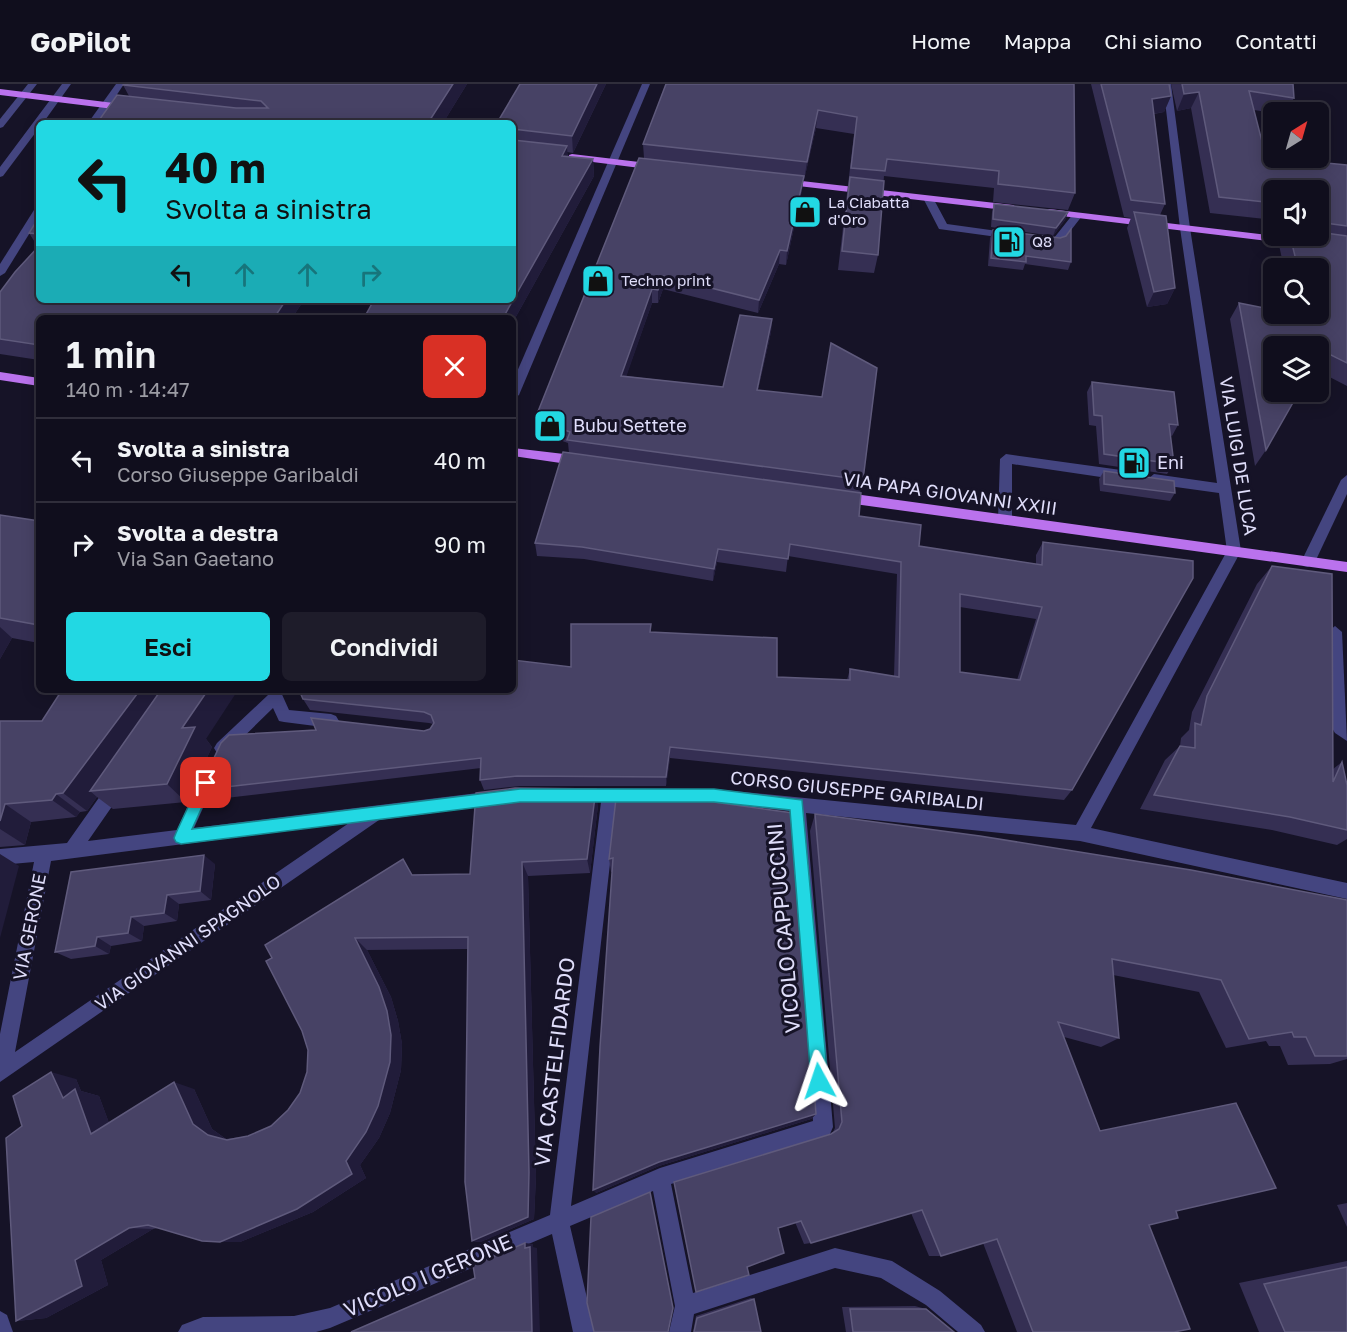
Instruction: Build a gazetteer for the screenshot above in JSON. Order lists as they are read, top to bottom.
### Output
{
  "streets": {
    "main road": ["VIA PAPA GIOVANNI XXIII"],
    "street": [
      "VIA LUIGI DE LUCA",
      "CORSO GIUSEPPE GARIBALDI",
      "VIA GERONE",
      "VICOLO CAPPUCCINI",
      "VIA GIOVANNI SPAGNOLO",
      "VIA CASTELFIDARDO",
      "VICOLO I GERONE"
    ]
  },
  "crossings": [
    ["VIA LUIGI DE LUCA", "VIA PAPA GIOVANNI XXIII"],
    ["VIA LUIGI DE LUCA", "CORSO GIUSEPPE GARIBALDI"],
    ["CORSO GIUSEPPE GARIBALDI", "VICOLO CAPPUCCINI"],
    ["CORSO GIUSEPPE GARIBALDI", "VIA CASTELFIDARDO"],
    ["VIA GERONE", "VIA GIOVANNI SPAGNOLO"],
    ["VICOLO CAPPUCCINI", "VIA CASTELFIDARDO"],
    ["VICOLO CAPPUCCINI", "VICOLO I GERONE"],
    ["VIA CASTELFIDARDO", "VICOLO I GERONE"]
  ],
  "places": {
    "shop": ["La Ciabatta d'Oro", "Techno print", "Bubu Settete"],
    "fuel station": ["Q8", "Eni"]
  },
  "north": "top right",
  "page": {
    "header": "GoPilot",
    "nav": [
      "Home",
      "Mappa",
      "Chi siamo",
      "Contatti"
    ],
    "turn": ["40 m", "Svolta a sinistra"],
    "heading": ["1 min", "140 m · 14:47"],
    "list": [
      {
        "name": "Svolta a sinistra",
        "note": "Corso Giuseppe Garibaldi",
        "value": "40 m"
      },
      {
        "name": "Svolta a destra",
        "note": "Via San Gaetano",
        "value": "90 m"
      }
    ],
    "buttons": ["Esci", "Condividi"]
  }
}
